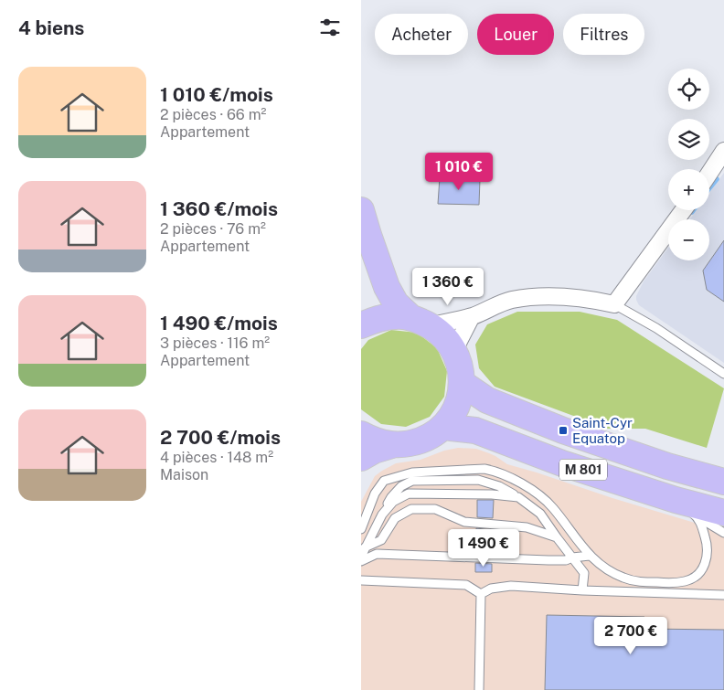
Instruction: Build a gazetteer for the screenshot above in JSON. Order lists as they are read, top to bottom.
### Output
{
  "streets": {
    "main road": ["M 801"]
  },
  "places": {
    "transit": ["Saint-Cyr Equatop"]
  },
  "page": {
    "heading": "4 biens",
    "chip": ["Acheter", "Louer", "Filtres"],
    "list": [
      {
        "name": "1 010 €/mois",
        "note": "2 pièces · 66 m² · Appartement"
      },
      {
        "name": "1 360 €/mois",
        "note": "2 pièces · 76 m² · Appartement"
      },
      {
        "name": "1 490 €/mois",
        "note": "3 pièces · 116 m² · Appartement"
      },
      {
        "name": "2 700 €/mois",
        "note": "4 pièces · 148 m² · Maison"
      }
    ],
    "map_buttons": ["+", "−"],
    "price": [
      "1 010 €",
      "1 360 €",
      "1 490 €",
      "2 700 €"
    ]
  }
}
